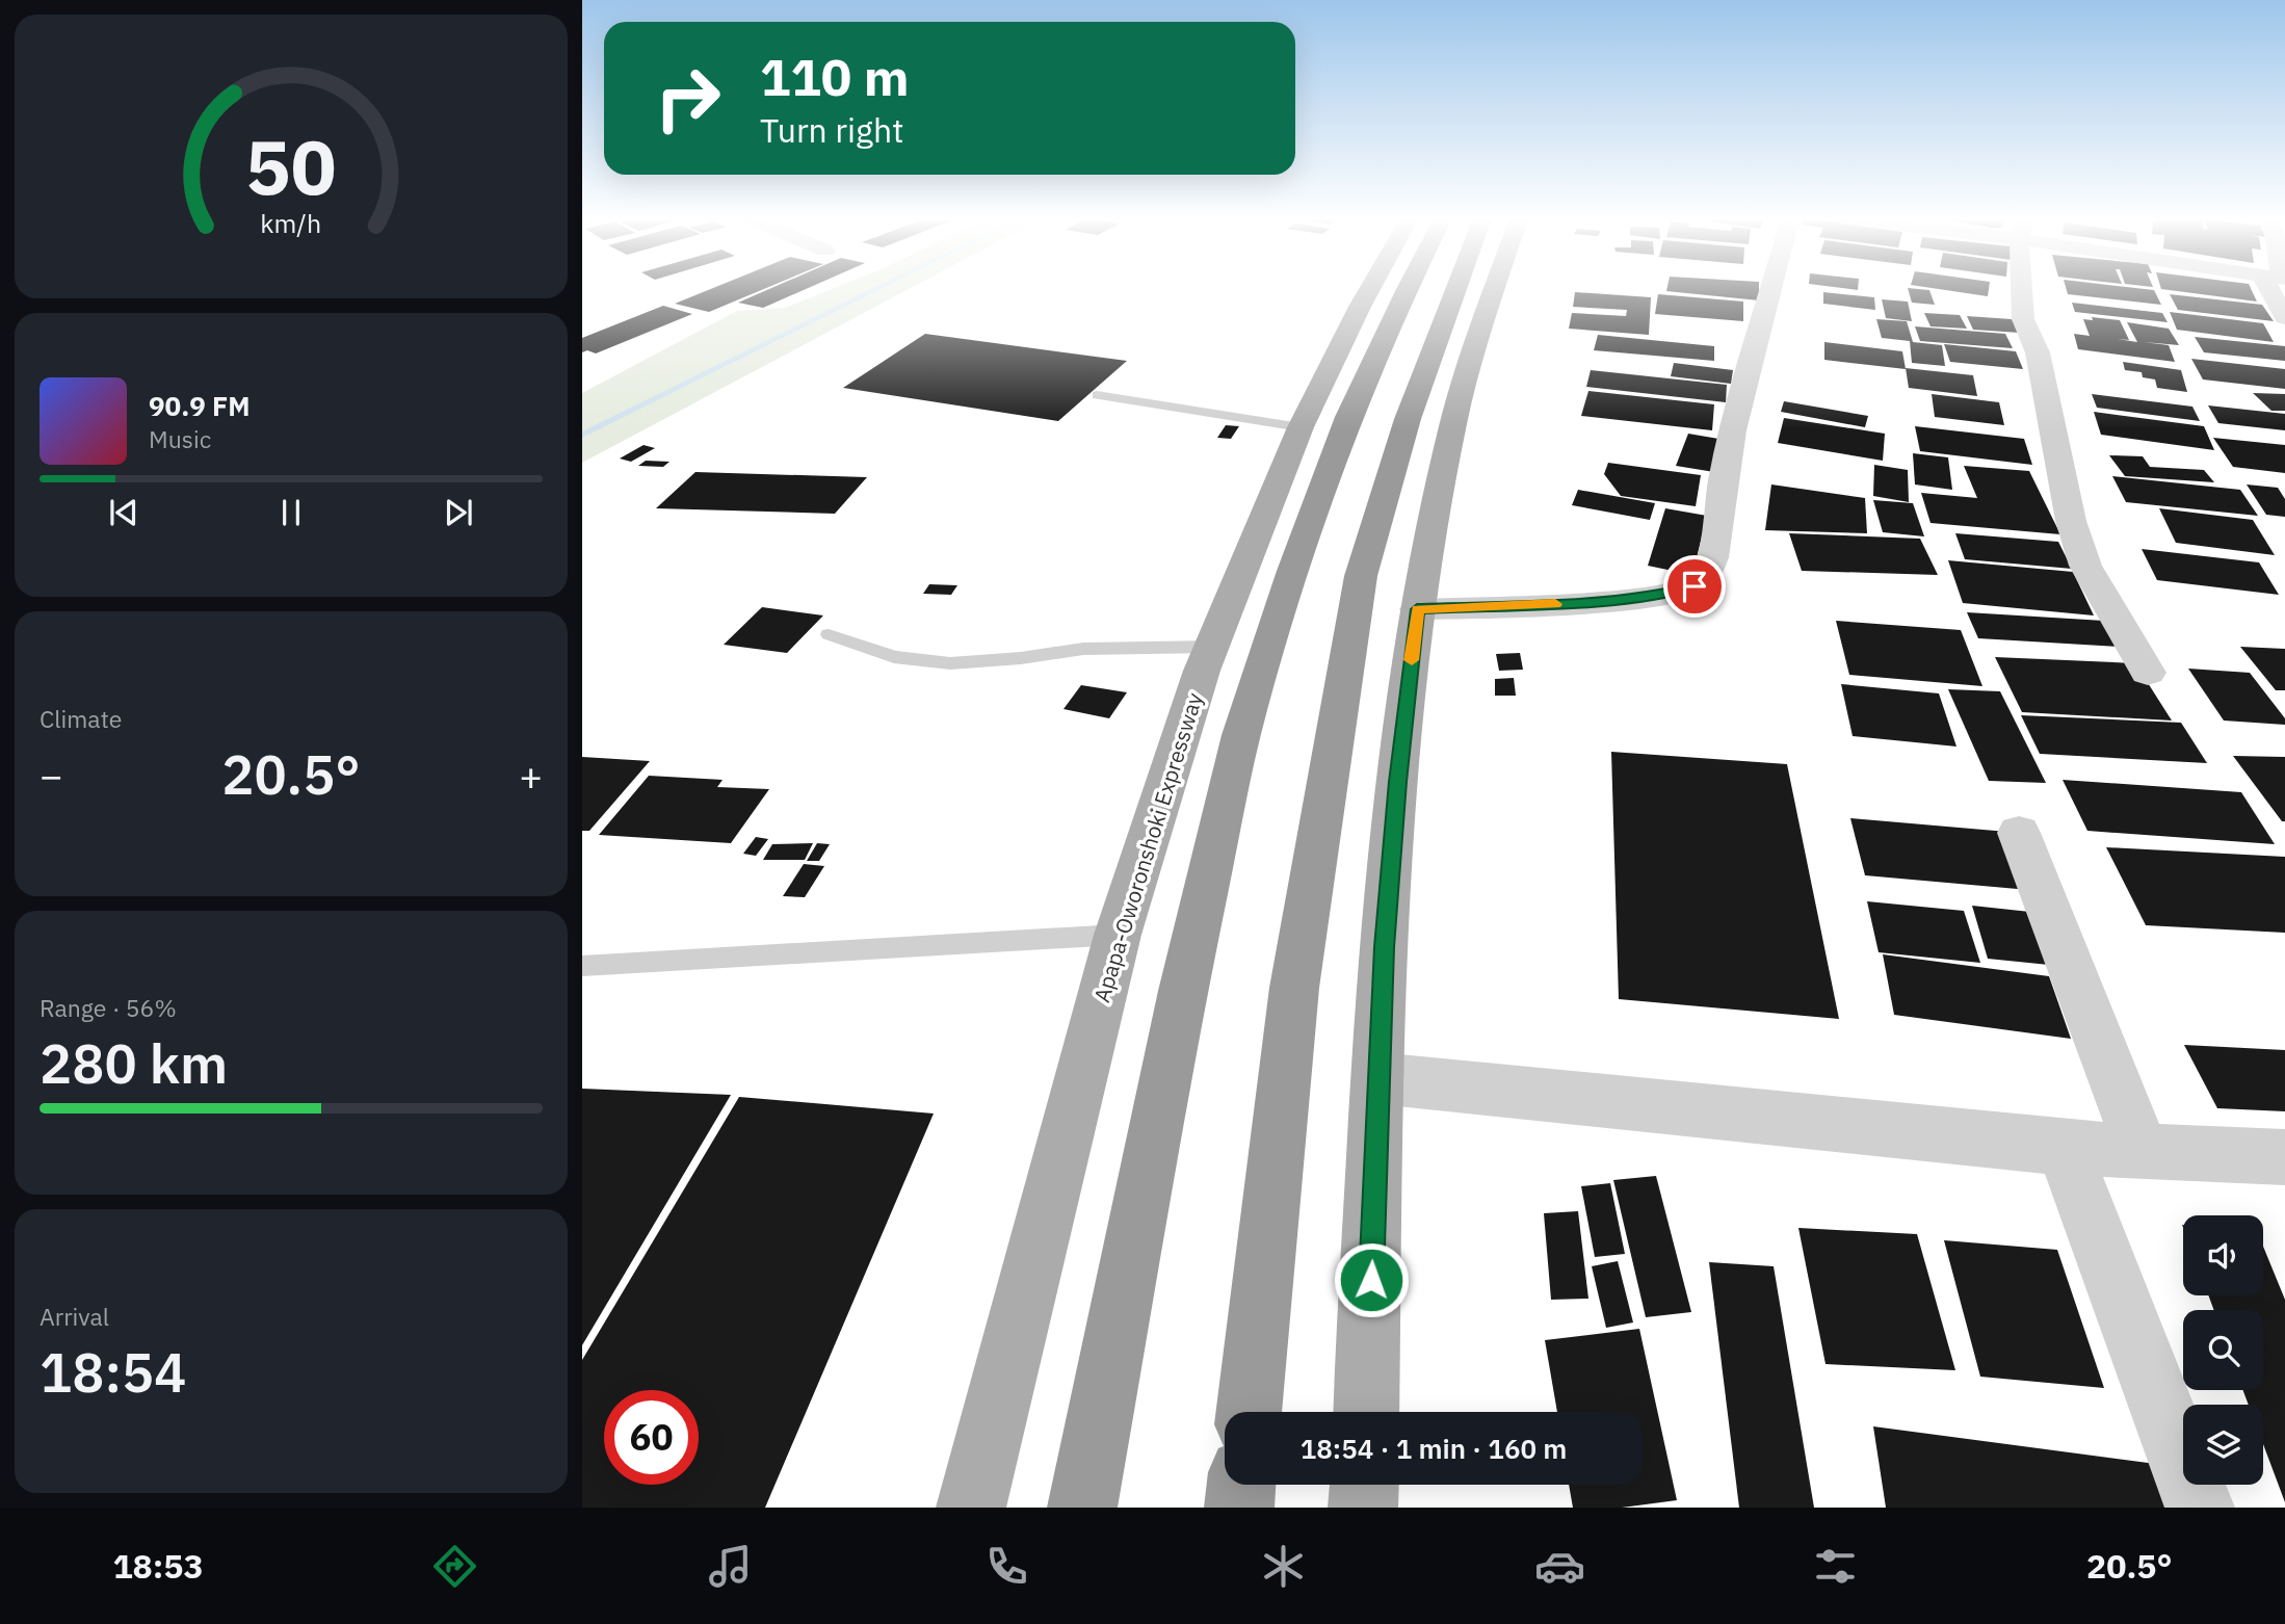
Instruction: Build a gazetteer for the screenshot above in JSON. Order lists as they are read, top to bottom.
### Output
{
  "streets": {
    "main road": ["Apapa-Oworonshoki Expressway"]
  },
  "page": {
    "turn": ["110 m", "Turn right"],
    "song": ["90.9 FM", "Music"],
    "tile": [
      "Climate",
      ["Range · 56%", "280 km"],
      ["Arrival", "18:54"]
    ],
    "heat": ["−", "20.5°", "+"],
    "limit": "60",
    "trip": "18:54 · 1 min · 160 m",
    "tabs": ["18:53", "20.5°"],
    "gauge": ["50", "km/h"]
  }
}
